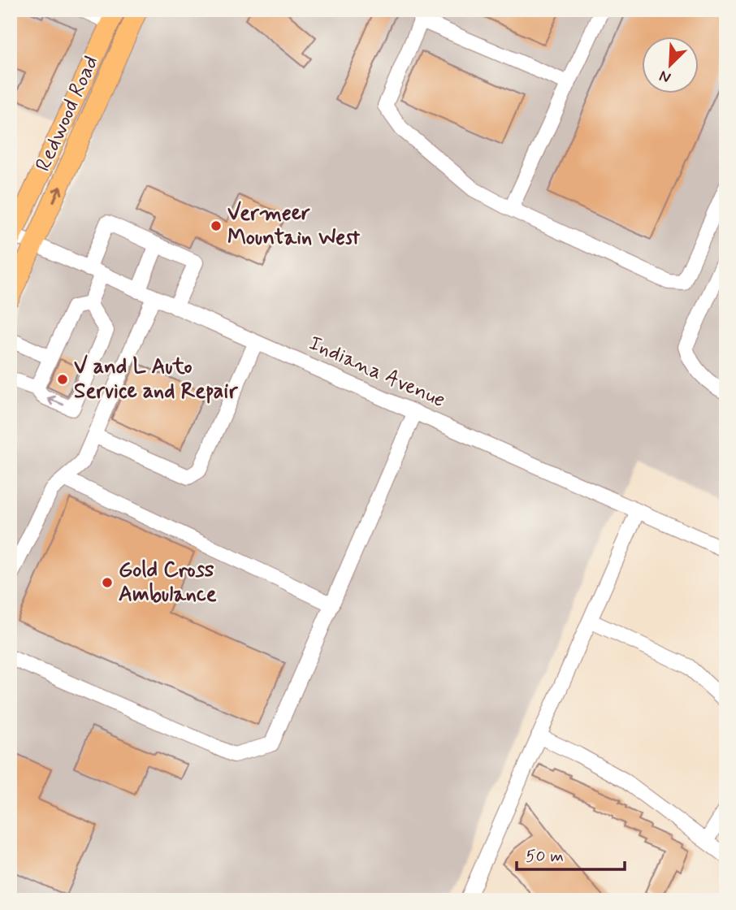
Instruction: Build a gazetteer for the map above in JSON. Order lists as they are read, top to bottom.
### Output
{
  "streets": {
    "main road": ["Redwood Road"],
    "street": ["Indiana Avenue"]
  },
  "crossings": [
    ["Redwood Road", "Indiana Avenue"]
  ],
  "places": ["Vermeer Mountain West", "V and L Auto Service and Repair", "Gold Cross Ambulance"],
  "scale_bar": "50 m",
  "north": "bottom left"
}
